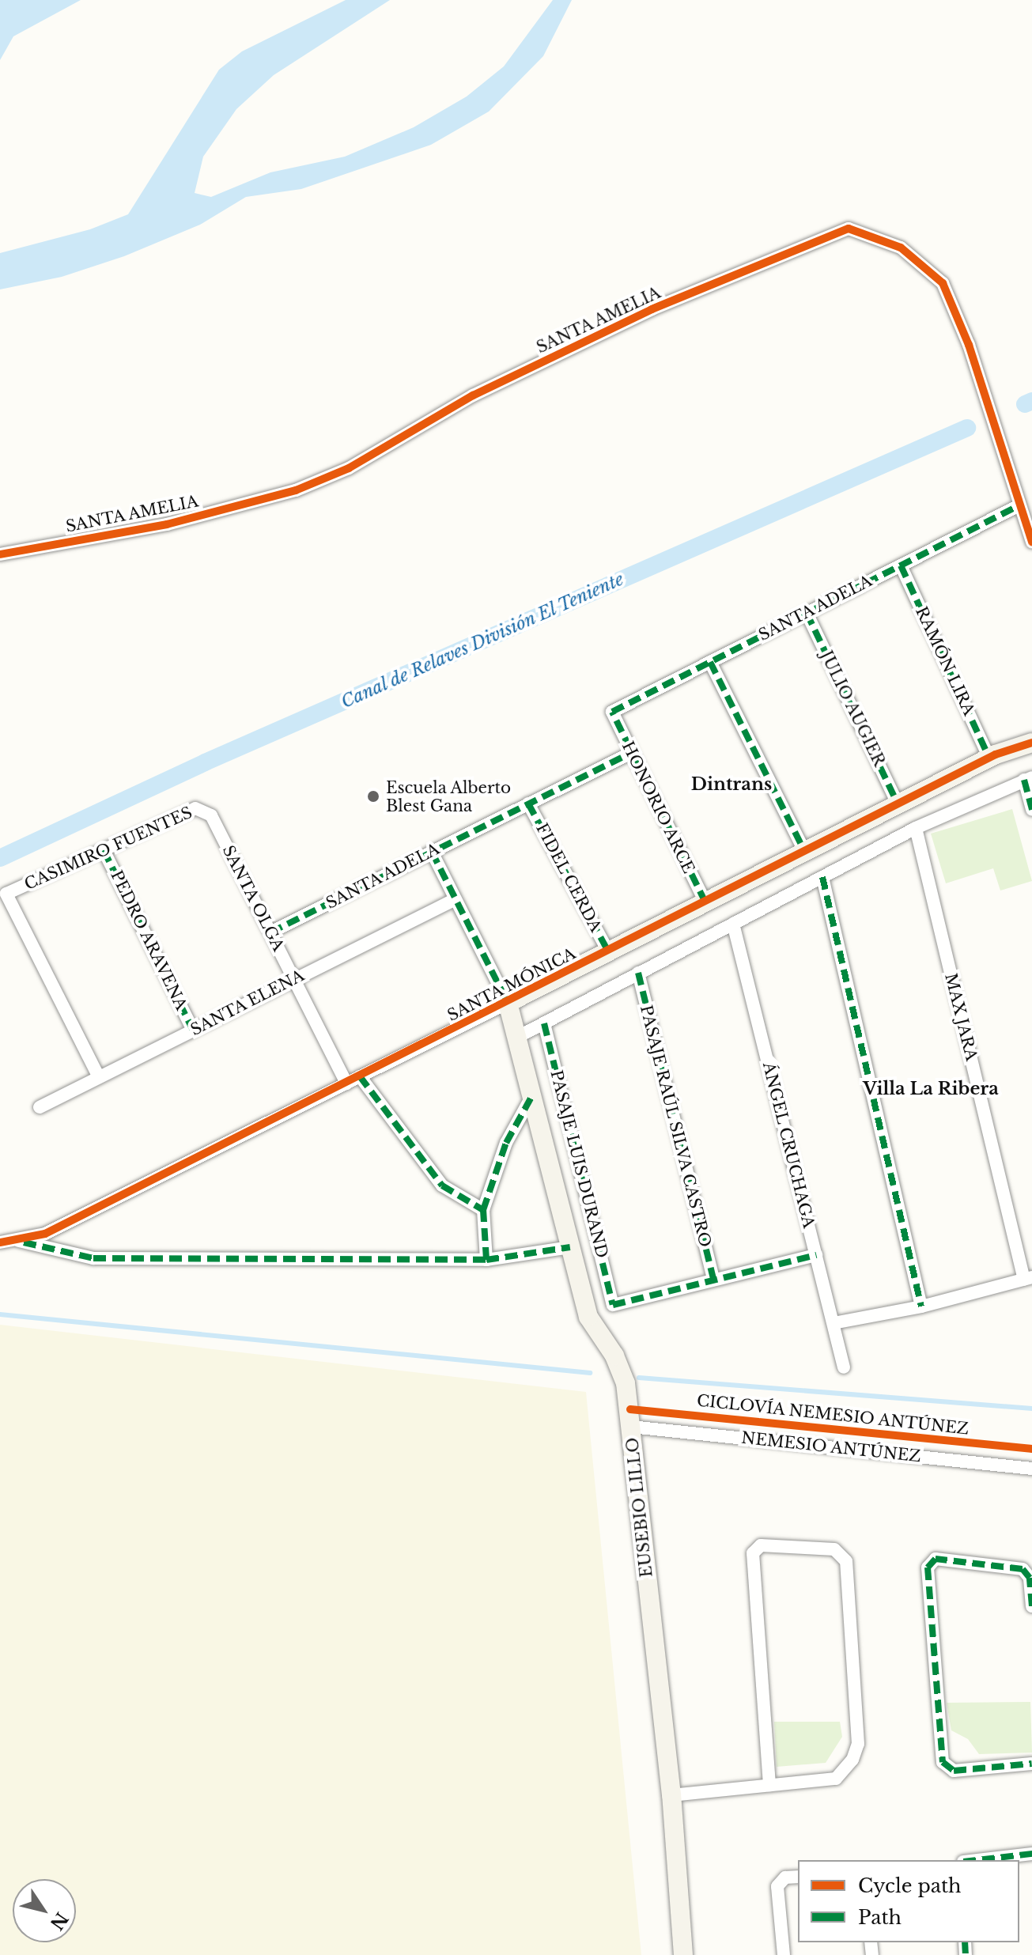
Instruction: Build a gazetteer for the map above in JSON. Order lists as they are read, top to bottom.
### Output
{
  "streets": {
    "street": [
      "SANTA AMELIA",
      "SANTA ADELA",
      "RAMÓN LIRA",
      "JULIO AUGIER",
      "HONORIO ARCE",
      "CASIMIRO FUENTES",
      "FIDEL CERDA",
      "SANTA OLGA",
      "PEDRO ARAVENA",
      "SANTA MÓNICA",
      "SANTA ELENA",
      "MAX JARA",
      "PASAJE RAÚL SILVA CASTRO",
      "ÁNGEL CRUCHAGA",
      "PASAJE LUIS DURAND",
      "NEMESIO ANTÚNEZ",
      "EUSEBIO LILLO"
    ],
    "cycle path": ["CICLOVÍA NEMESIO ANTÚNEZ"]
  },
  "crossings": [
    ["SANTA AMELIA", "SANTA ADELA"],
    ["SANTA ADELA", "RAMÓN LIRA"],
    ["SANTA ADELA", "JULIO AUGIER"],
    ["SANTA ADELA", "HONORIO ARCE"],
    ["SANTA ADELA", "FIDEL CERDA"],
    ["SANTA ADELA", "SANTA OLGA"],
    ["RAMÓN LIRA", "SANTA MÓNICA"],
    ["JULIO AUGIER", "SANTA MÓNICA"],
    ["HONORIO ARCE", "SANTA MÓNICA"],
    ["CASIMIRO FUENTES", "SANTA OLGA"],
    ["CASIMIRO FUENTES", "PEDRO ARAVENA"],
    ["CASIMIRO FUENTES", "SANTA ELENA"],
    ["FIDEL CERDA", "SANTA MÓNICA"],
    ["SANTA OLGA", "SANTA MÓNICA"],
    ["SANTA OLGA", "SANTA ELENA"],
    ["PEDRO ARAVENA", "SANTA ELENA"],
    ["SANTA MÓNICA", "EUSEBIO LILLO"],
    ["PASAJE RAÚL SILVA CASTRO", "PASAJE LUIS DURAND"],
    ["NEMESIO ANTÚNEZ", "EUSEBIO LILLO"]
  ],
  "districts": ["Dintrans", "Villa La Ribera"],
  "water": ["Canal de Relaves División El Teniente"],
  "places": ["Escuela Alberto Blest Gana"],
  "legend": ["Cycle path", "Path"],
  "north": "bottom right"
}
